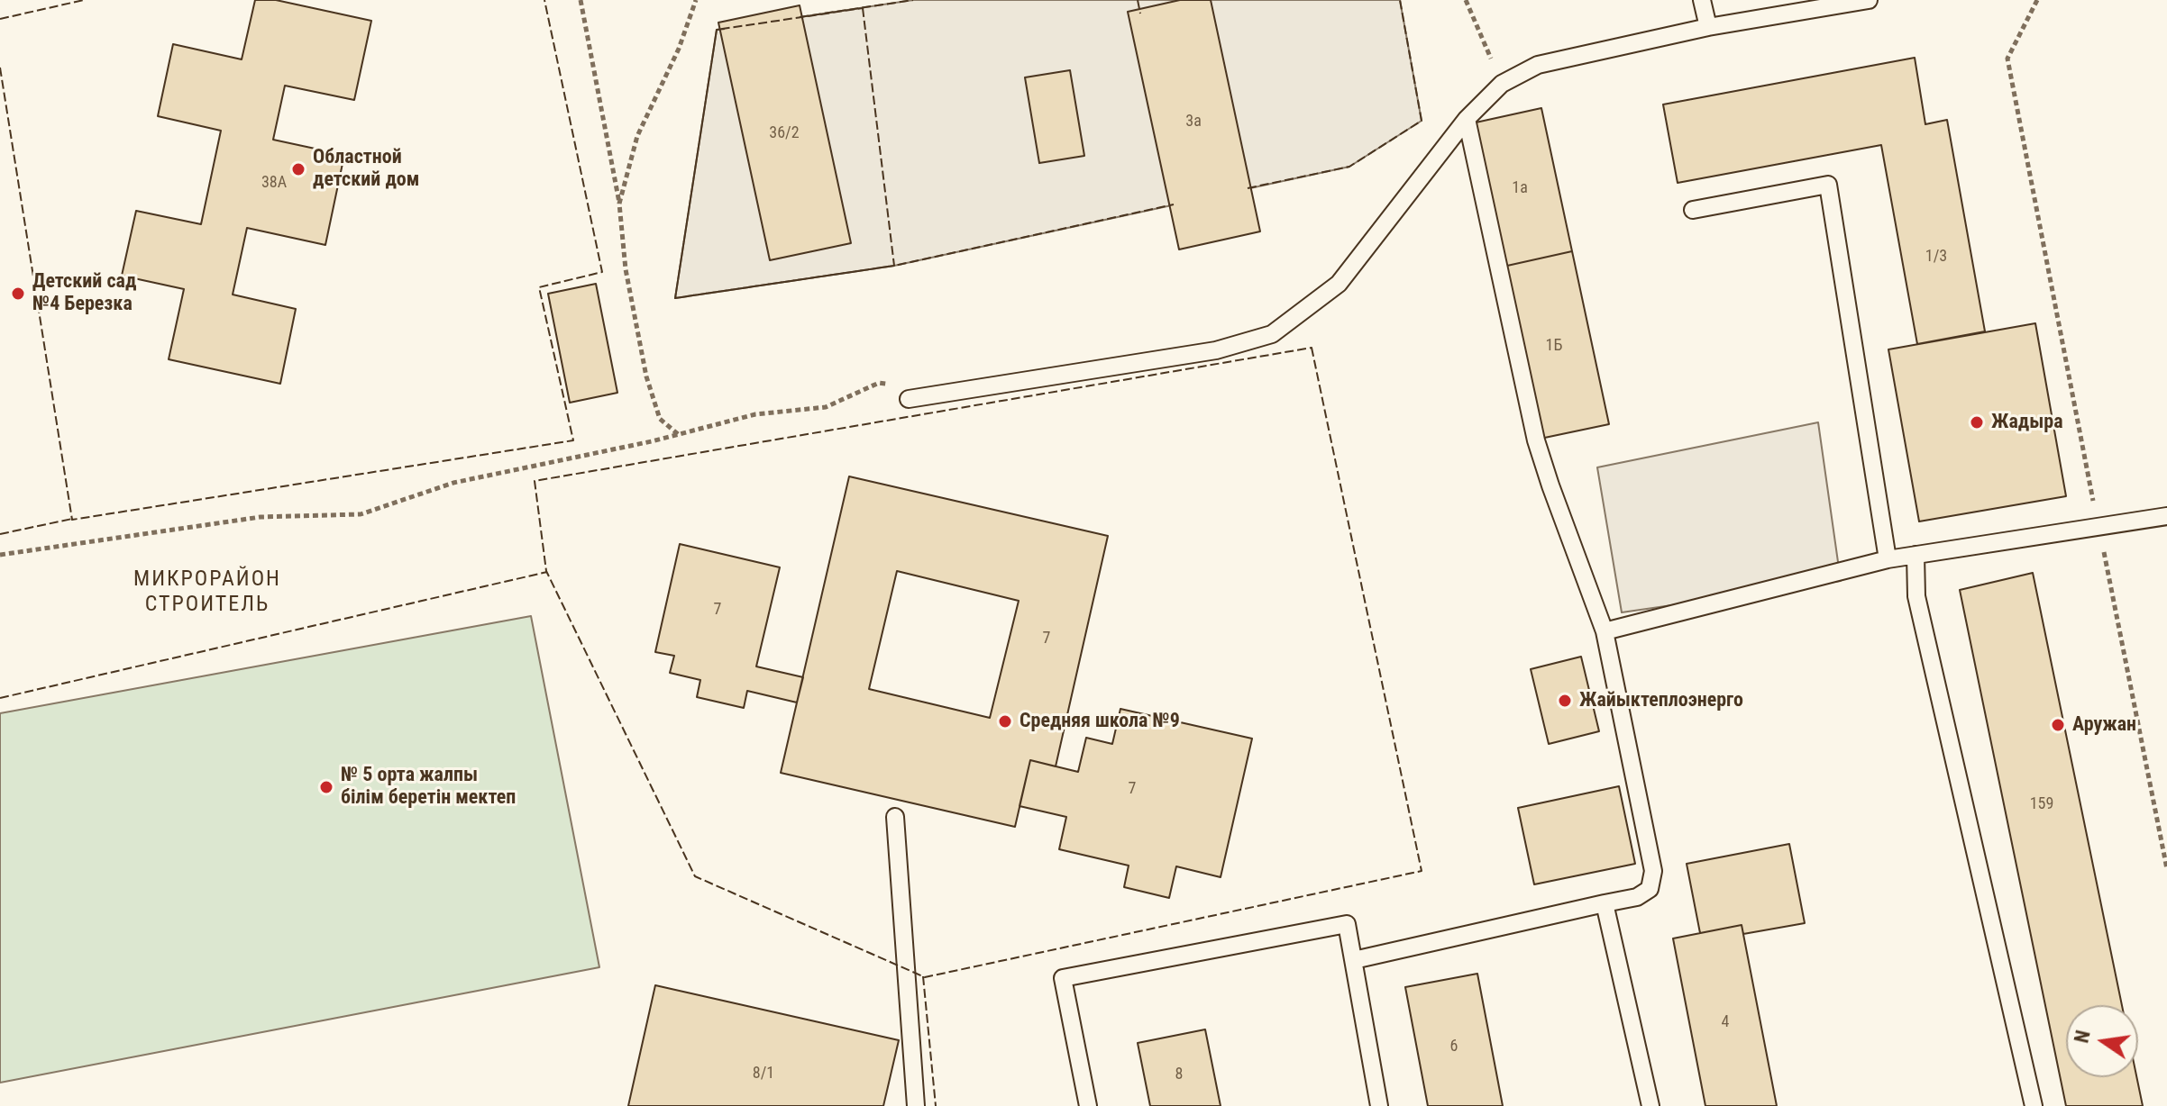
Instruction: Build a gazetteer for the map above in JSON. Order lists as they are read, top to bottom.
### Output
{
  "districts": ["МИКРОРАЙОН СТРОИТЕЛЬ"],
  "places": [
    "Областной детский дом",
    "Детский сад №4 Березка",
    "Жадыра",
    "Жайыктеплоэнерго",
    "Средняя школа №9",
    "Аружан",
    "№ 5 орта жалпы білім беретін мектеп"
  ],
  "house_numbers": [
    "3а",
    "36/2",
    "38А",
    "1а",
    "1/3",
    "1Б",
    "7",
    "7",
    "7",
    "159",
    "4",
    "6",
    "8/1",
    "8"
  ],
  "north": "left"
}
